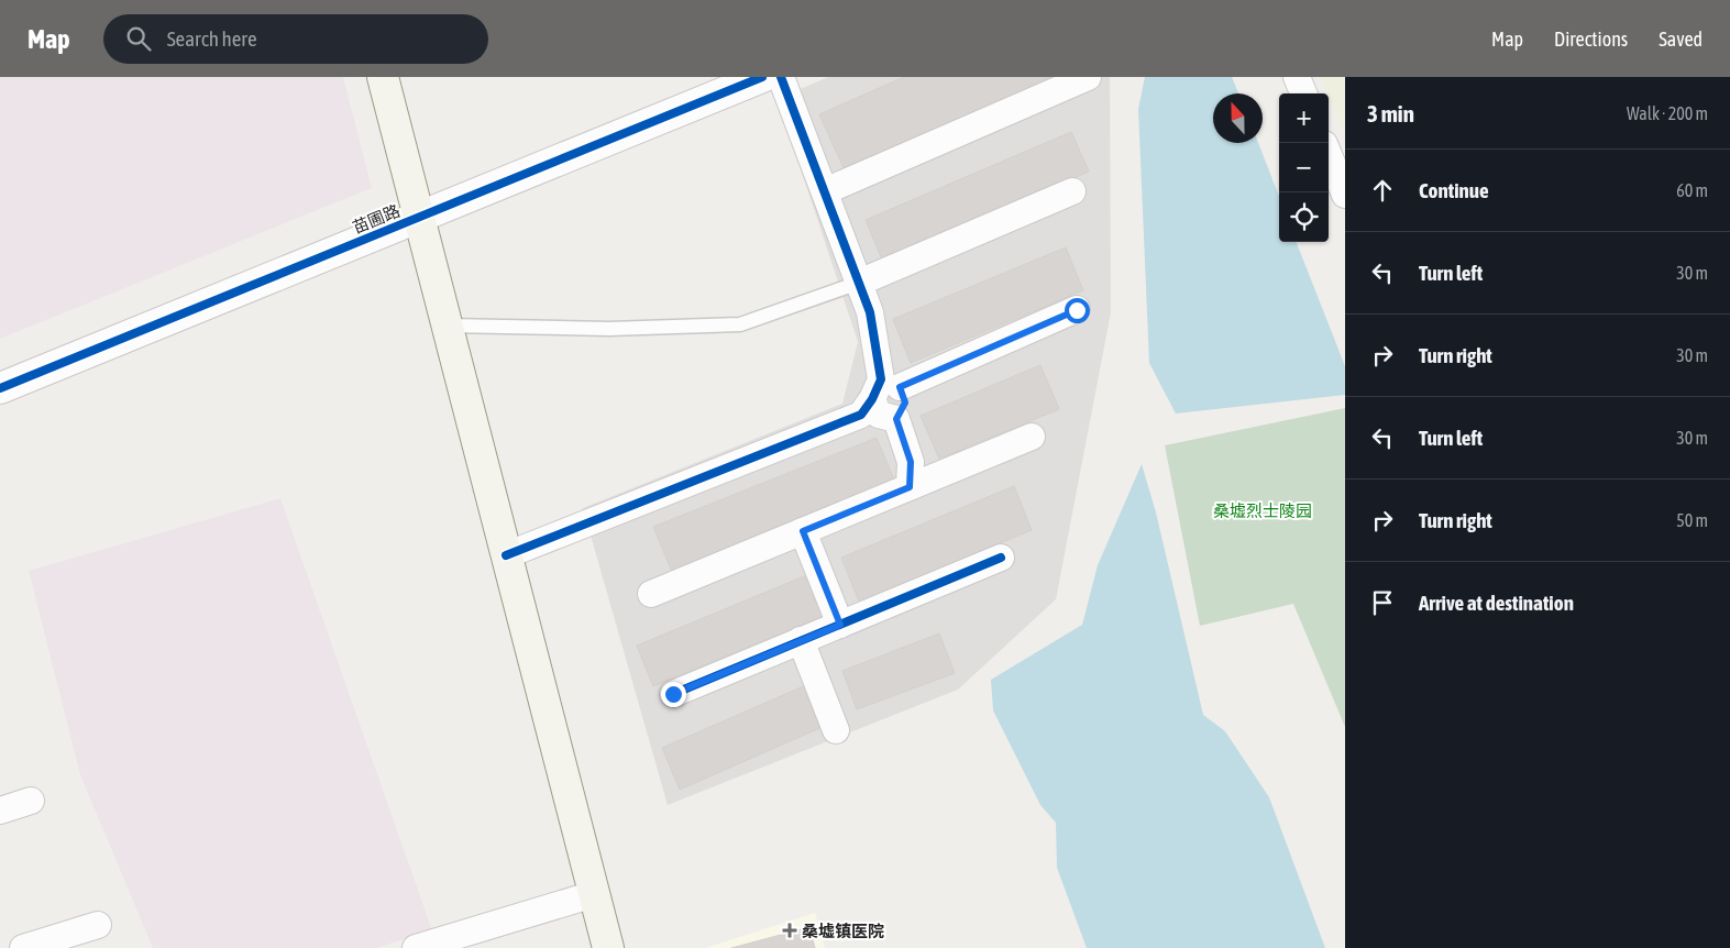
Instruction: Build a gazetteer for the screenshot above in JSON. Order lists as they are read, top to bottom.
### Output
{
  "streets": {
    "street": ["苗圃路"]
  },
  "parks": ["桑墟烈士陵园"],
  "places": {
    "health": ["桑墟镇医院"]
  },
  "north": "top",
  "page": {
    "header": "Map",
    "search": "Search here",
    "nav": ["Map", "Directions", "Saved"],
    "heading": ["3 min", "Walk · 200 m"],
    "map_buttons": ["+", "−"],
    "list": [
      ["Continue", "60 m"],
      ["Turn left", "30 m"],
      ["Turn right", "30 m"],
      ["Turn left", "30 m"],
      ["Turn right", "50 m"],
      "Arrive at destination"
    ]
  }
}
